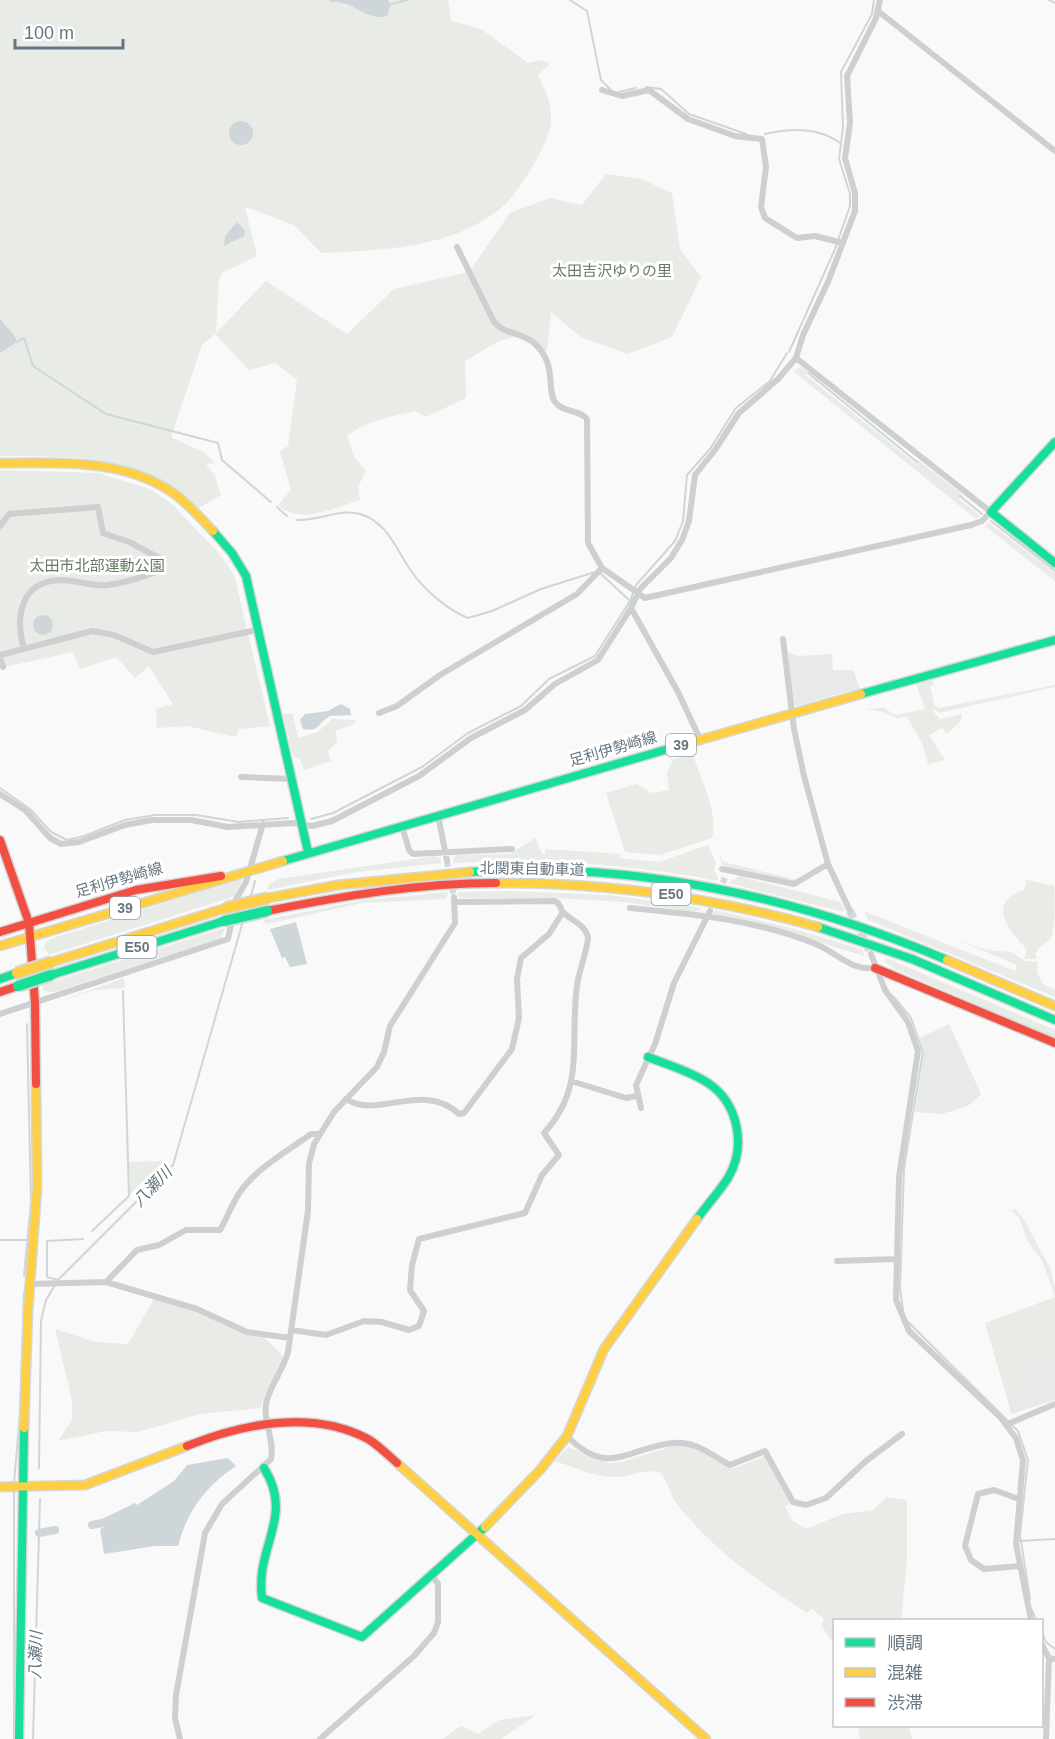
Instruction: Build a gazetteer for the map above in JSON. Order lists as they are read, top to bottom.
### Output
{
  "streets": {
    "main road": [
      "39",
      "足利伊勢崎線",
      "北関東自動車道",
      "E50"
    ]
  },
  "water": ["八瀬川"],
  "parks": ["太田吉沢ゆりの里", "太田市北部運動公園"],
  "legend": ["順調", "混雑", "渋滞"],
  "scale_bar": "100 m"
}
